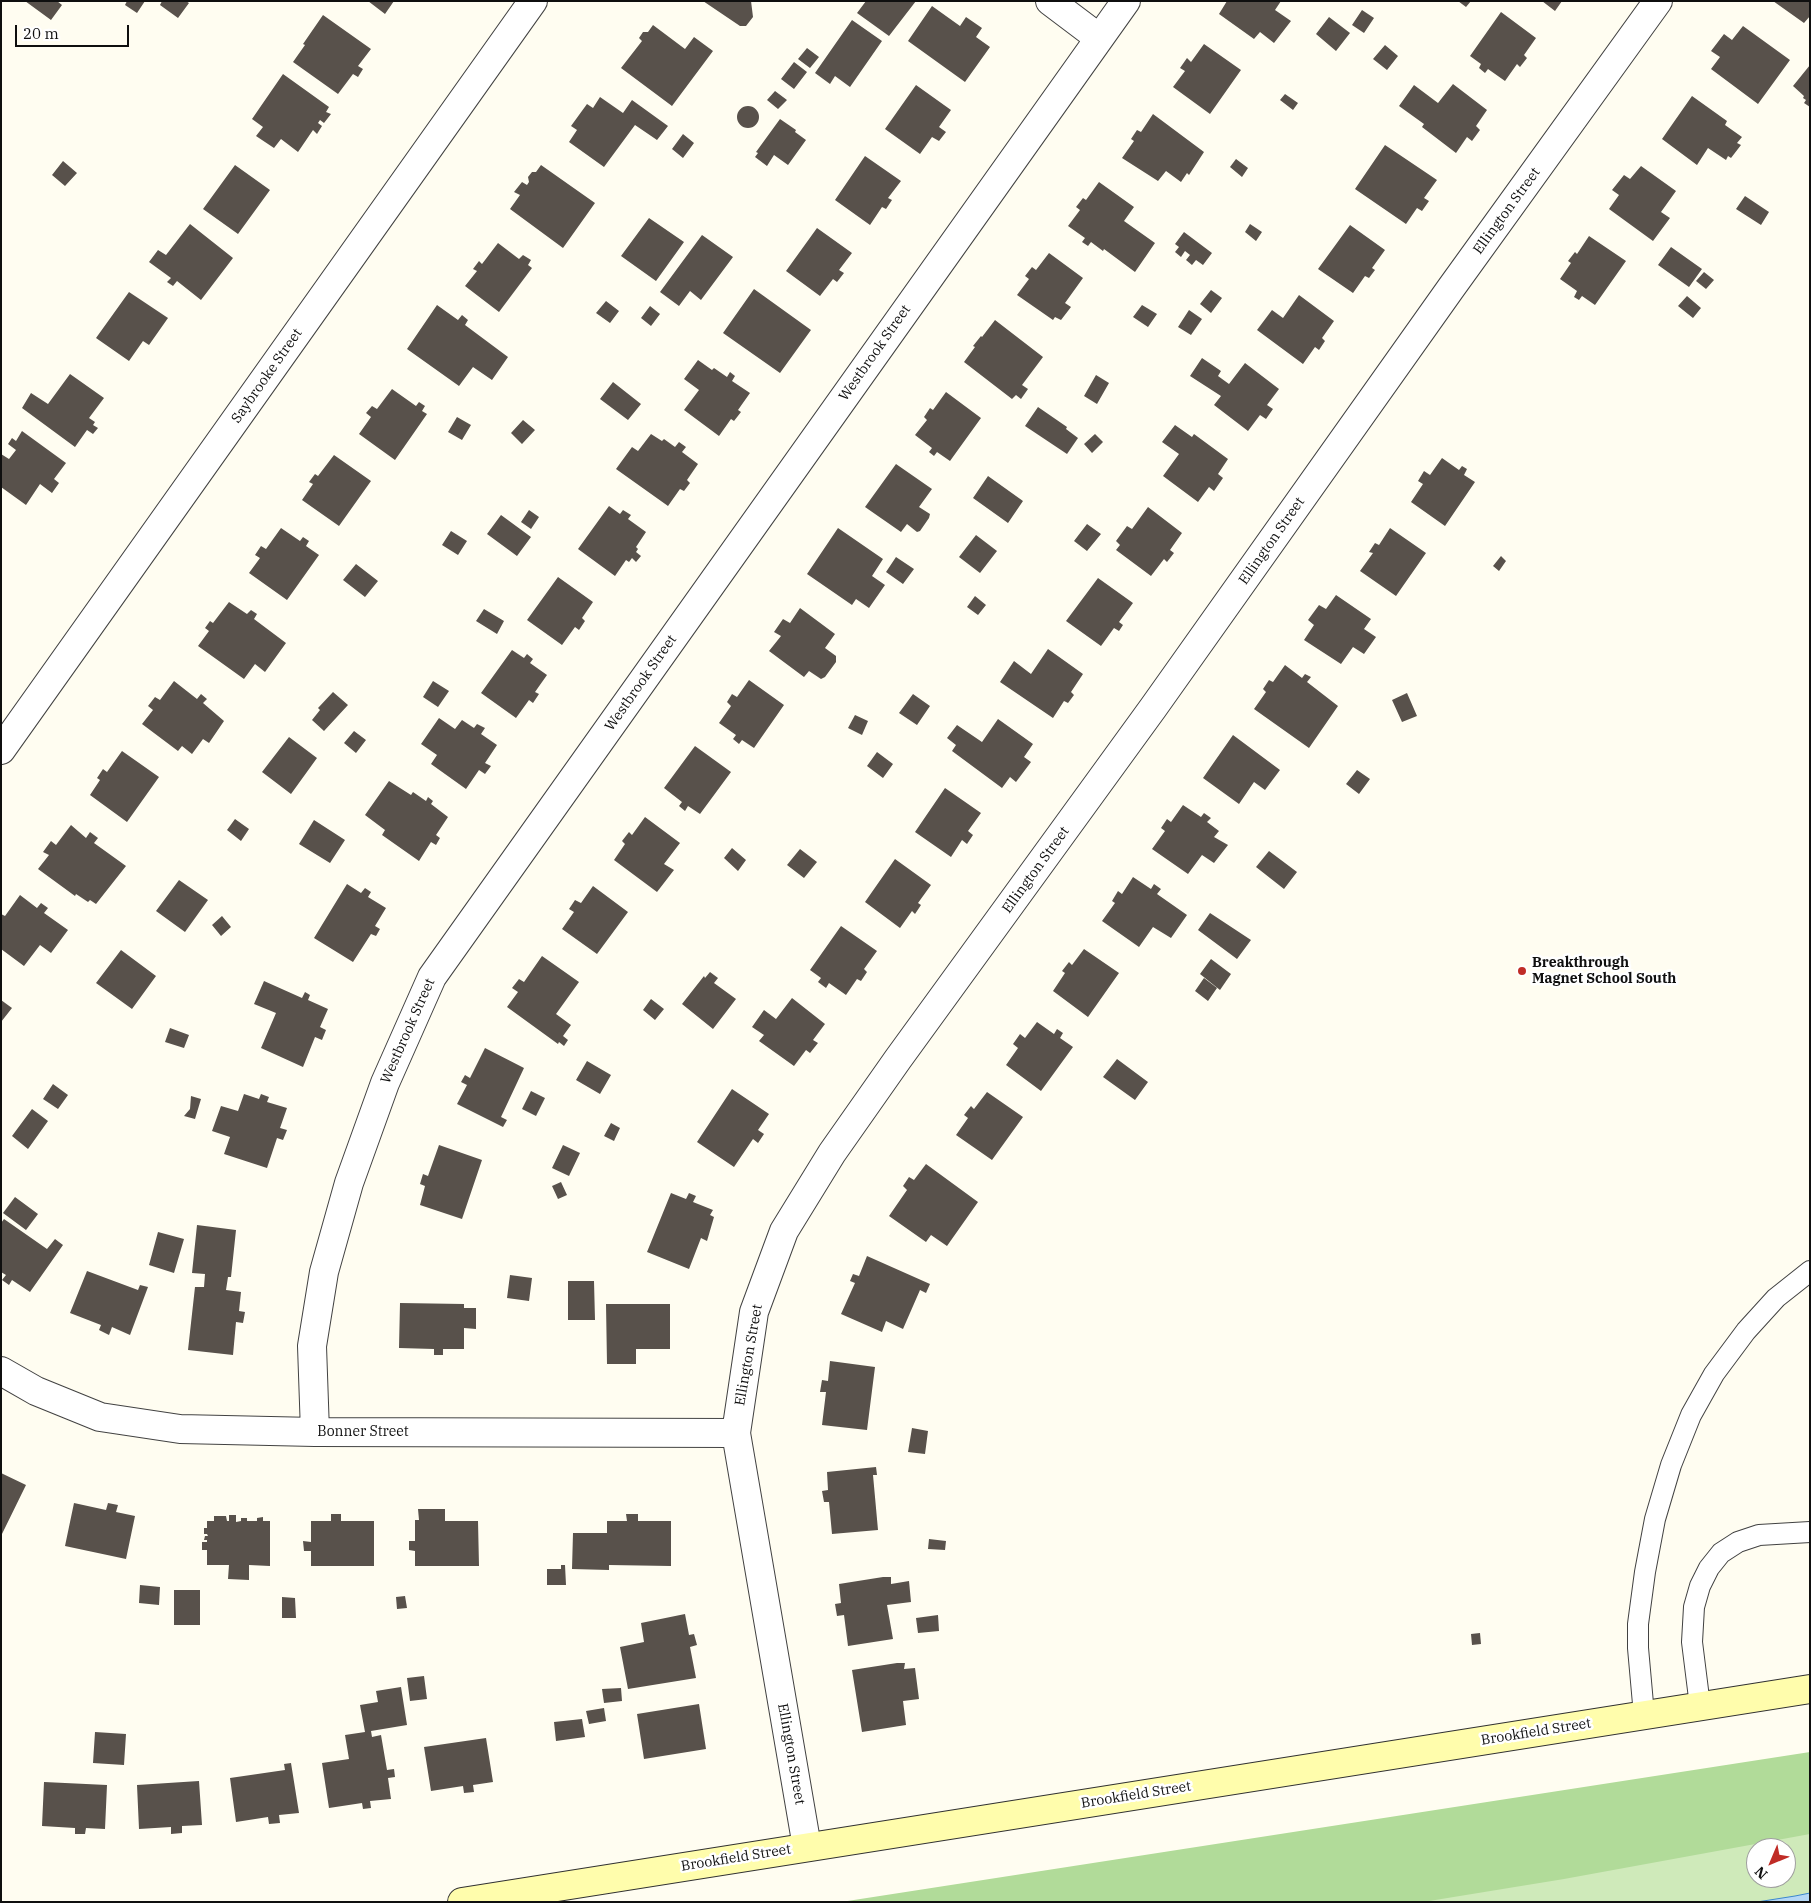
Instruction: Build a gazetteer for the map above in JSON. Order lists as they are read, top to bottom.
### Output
{
  "streets": {
    "street": [
      "Ellington Street",
      "Westbrook Street",
      "Saybrooke Street",
      "Bonner Street",
      "Brookfield Street"
    ]
  },
  "crossings": [
    ["Ellington Street", "Bonner Street"],
    ["Ellington Street", "Brookfield Street"],
    ["Westbrook Street", "Bonner Street"]
  ],
  "places": ["Breakthrough Magnet School South"],
  "scale_bar": "20 m",
  "north": "bottom left"
}
